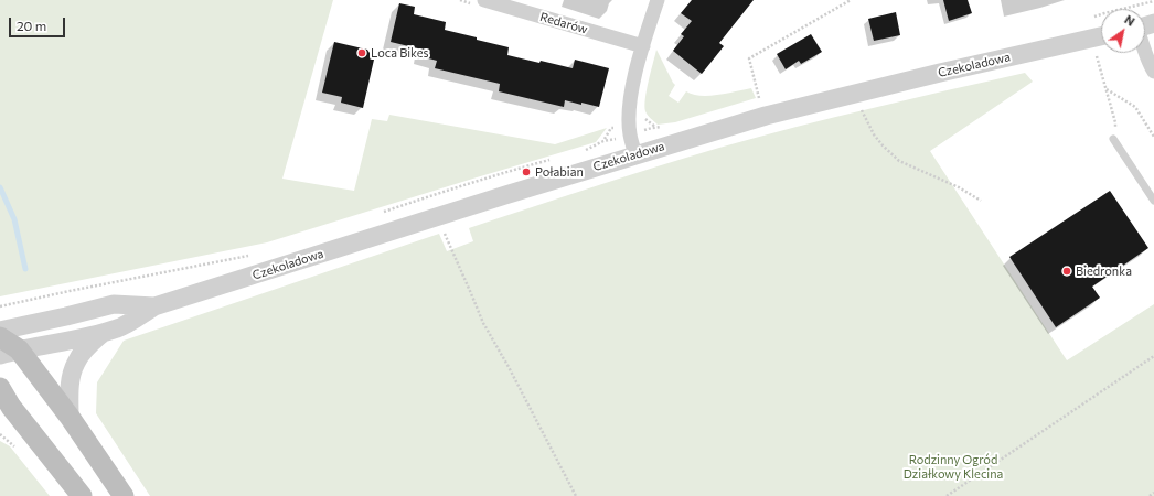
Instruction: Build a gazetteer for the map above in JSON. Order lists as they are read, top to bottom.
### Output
{
  "streets": {
    "street": ["Redarów", "Czekoladowa"]
  },
  "parks": ["Rodzinny Ogród Działkowy Klecina"],
  "places": ["Loca Bikes", "Połabian", "Biedronka"],
  "scale_bar": "20 m",
  "north": "top right"
}
